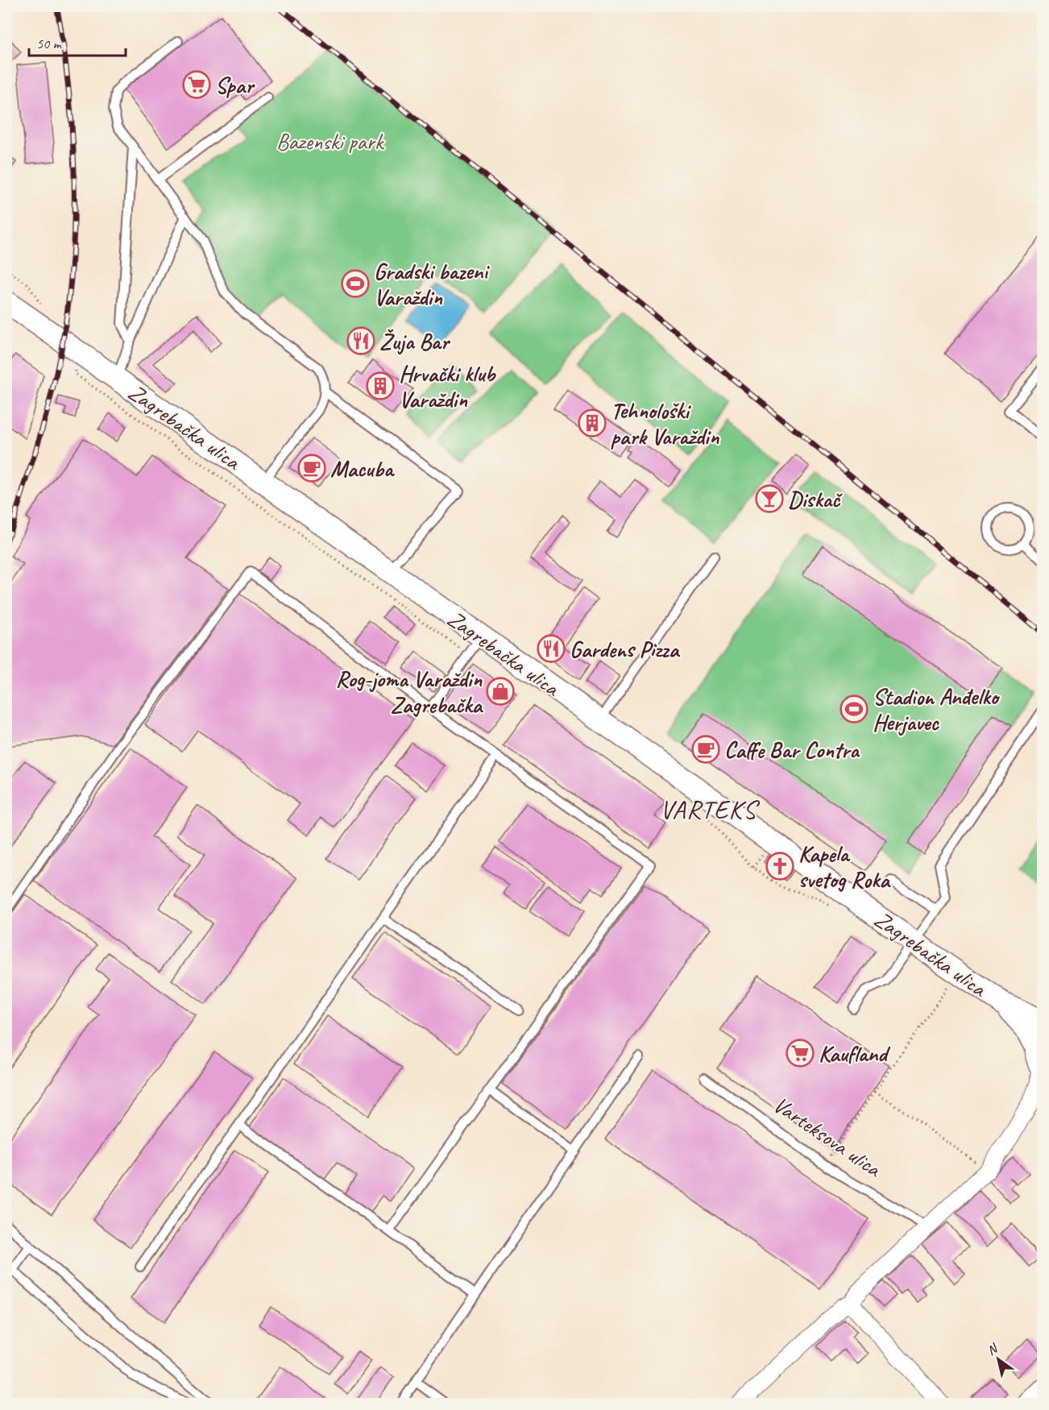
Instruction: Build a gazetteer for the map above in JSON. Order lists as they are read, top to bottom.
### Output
{
  "streets": {
    "main road": ["Zagrebačka ulica"],
    "lane": ["Varteksova ulica"]
  },
  "districts": ["VARTEKS"],
  "parks": ["Bazenski park"],
  "places": {
    "supermarket": ["Spar", "Kaufland"],
    "sports": ["Gradski bazeni Varaždin", "Stadion Anđelko Herjavec"],
    "restaurant": ["Žuja Bar", "Gardens Pizza"],
    "building": ["Hrvački klub Varaždin", "Tehnološki park Varaždin"],
    "cafe": ["Macuba", "Caffe Bar Contra"],
    "bar": ["Diskač"],
    "shop": ["Rog-joma Varaždin Zagrebačka"],
    "church": ["Kapela svetog Roka"]
  },
  "scale_bar": "50 m",
  "north": "top left"
}
